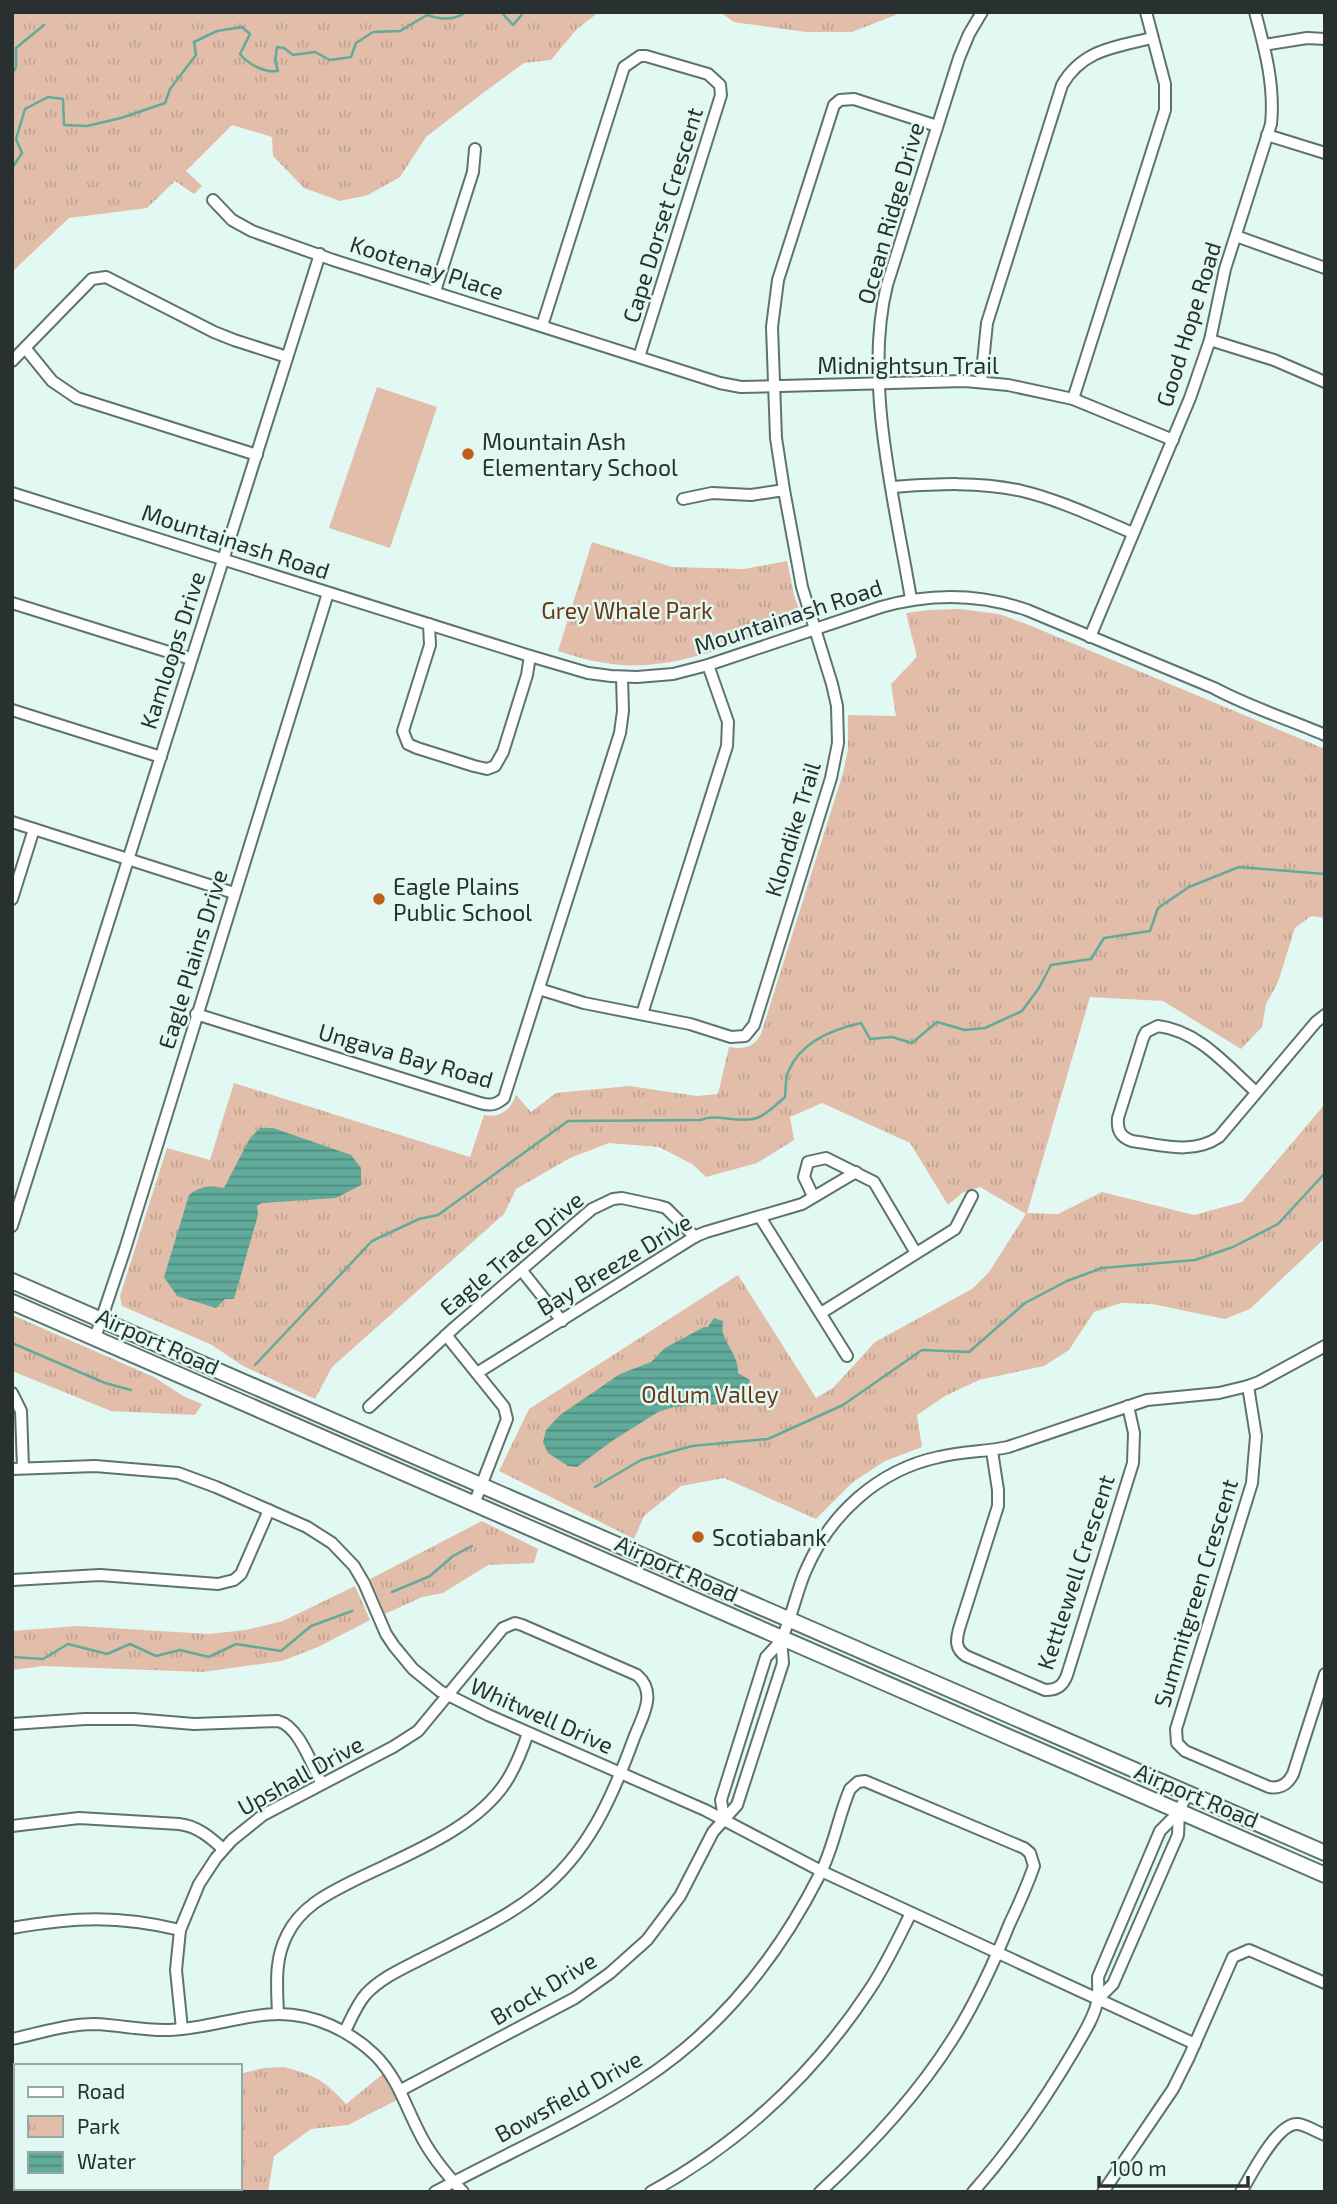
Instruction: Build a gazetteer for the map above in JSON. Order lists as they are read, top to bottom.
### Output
{
  "streets": {
    "main road": ["Airport Road"],
    "street": [
      "Ocean Ridge Drive",
      "Cape Dorset Crescent",
      "Kootenay Place",
      "Good Hope Road",
      "Midnightsun Trail",
      "Mountainash Road",
      "Kamloops Drive",
      "Klondike Trail",
      "Eagle Plains Drive",
      "Ungava Bay Road",
      "Eagle Trace Drive",
      "Bay Breeze Drive",
      "Kettlewell Crescent",
      "Summitgreen Crescent",
      "Whitwell Drive",
      "Upshall Drive",
      "Brock Drive",
      "Bowsfield Drive"
    ]
  },
  "crossings": [
    ["Ocean Ridge Drive", "Midnightsun Trail"],
    ["Ocean Ridge Drive", "Mountainash Road"],
    ["Ocean Ridge Drive", "Klondike Trail"],
    ["Cape Dorset Crescent", "Kootenay Place"],
    ["Cape Dorset Crescent", "Midnightsun Trail"],
    ["Kootenay Place", "Midnightsun Trail"],
    ["Kootenay Place", "Kamloops Drive"],
    ["Good Hope Road", "Midnightsun Trail"],
    ["Good Hope Road", "Mountainash Road"],
    ["Midnightsun Trail", "Klondike Trail"],
    ["Mountainash Road", "Kamloops Drive"],
    ["Mountainash Road", "Klondike Trail"],
    ["Mountainash Road", "Eagle Plains Drive"],
    ["Mountainash Road", "Ungava Bay Road"],
    ["Eagle Plains Drive", "Ungava Bay Road"],
    ["Eagle Plains Drive", "Airport Road"],
    ["Eagle Trace Drive", "Bay Breeze Drive"],
    ["Airport Road", "Brock Drive"],
    ["Kettlewell Crescent", "Brock Drive"],
    ["Summitgreen Crescent", "Brock Drive"],
    ["Whitwell Drive", "Upshall Drive"],
    ["Whitwell Drive", "Brock Drive"],
    ["Whitwell Drive", "Bowsfield Drive"]
  ],
  "parks": ["Grey Whale Park", "Odlum Valley"],
  "places": ["Mountain Ash Elementary School", "Eagle Plains Public School", "Scotiabank"],
  "legend": ["Road", "Park", "Water"],
  "scale_bar": "100 m"
}
